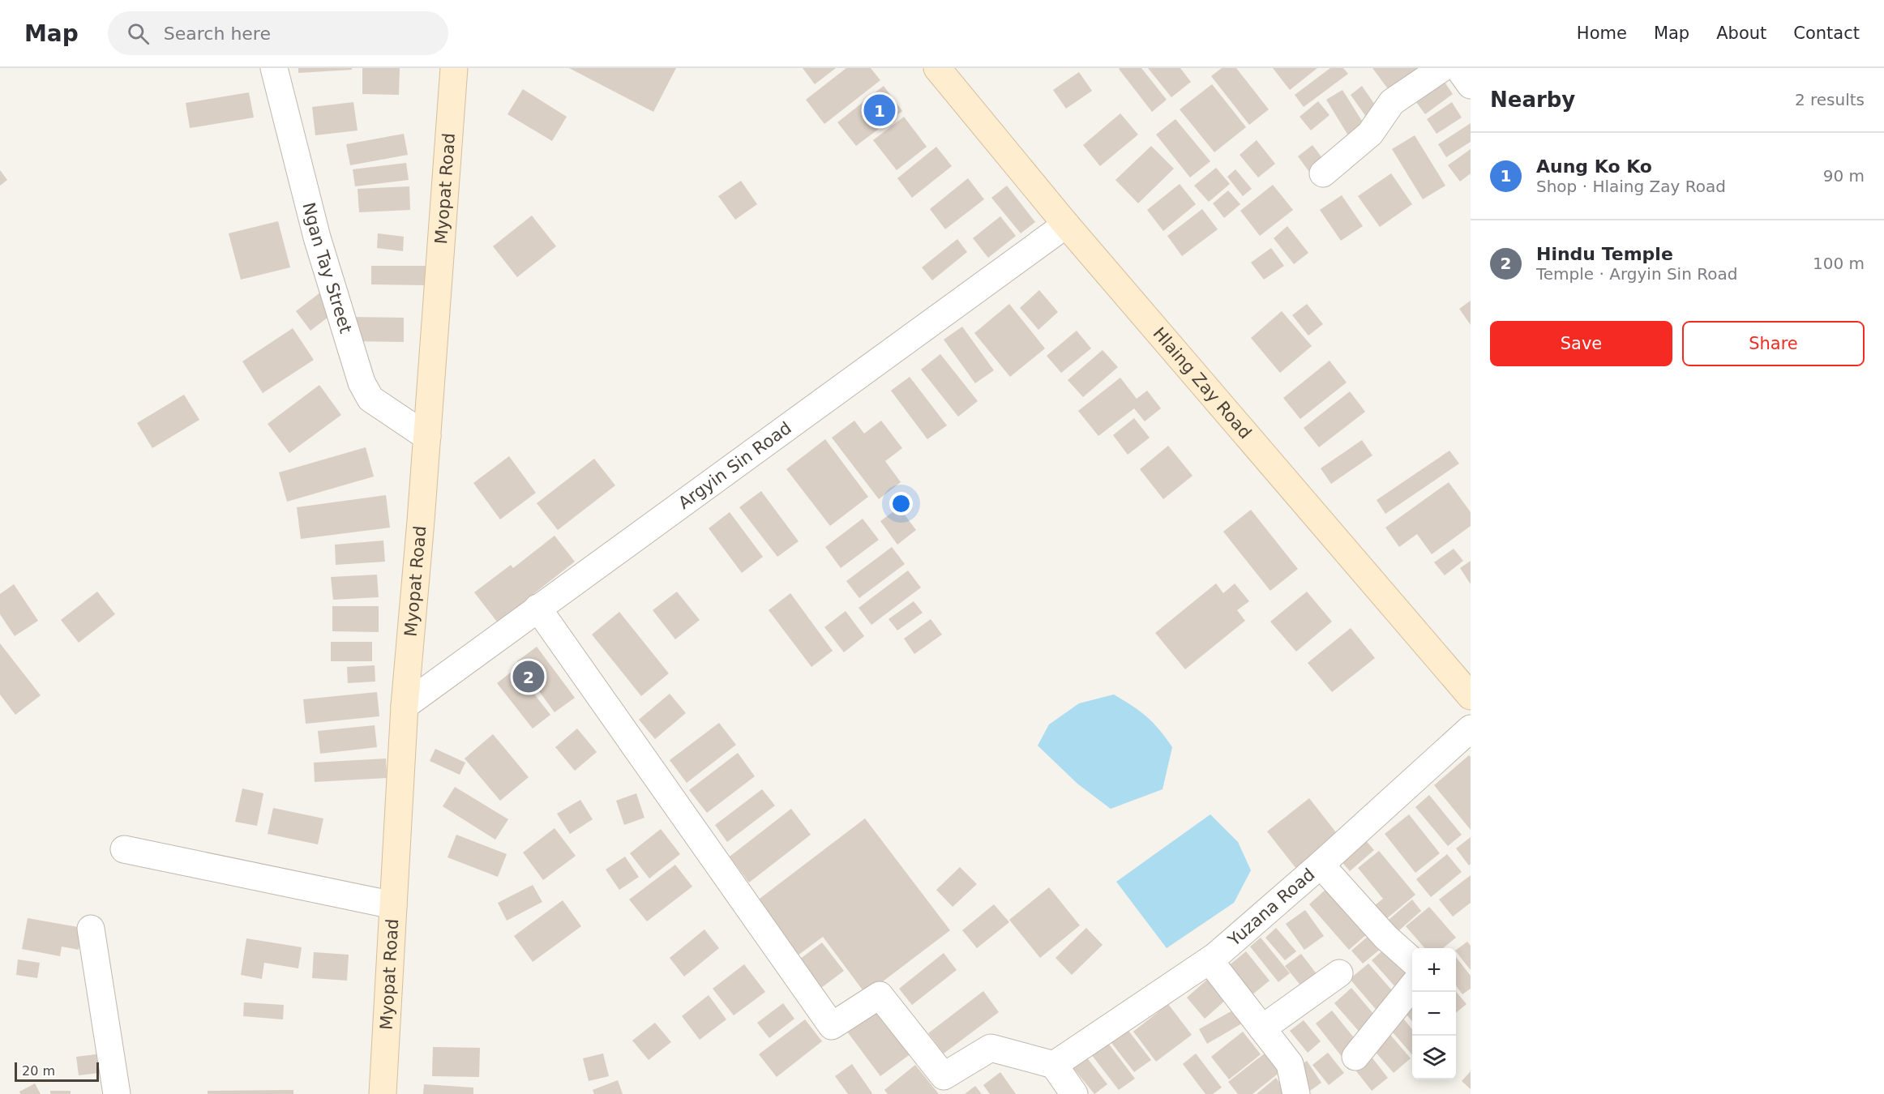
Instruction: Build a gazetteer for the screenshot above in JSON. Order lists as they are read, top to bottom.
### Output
{
  "streets": {
    "main road": ["Myopat Road", "Hlaing Zay Road"],
    "street": ["Ngan Tay Street", "Argyin Sin Road", "Yuzana Road"]
  },
  "crossings": [
    ["Myopat Road", "Ngan Tay Street"],
    ["Myopat Road", "Argyin Sin Road"],
    ["Hlaing Zay Road", "Argyin Sin Road"]
  ],
  "scale_bar": "20 m",
  "page": {
    "header": "Map",
    "search": "Search here",
    "nav": [
      "Home",
      "Map",
      "About",
      "Contact"
    ],
    "heading": ["Nearby", "2 results"],
    "pins": ["1", "2"],
    "list": [
      {
        "mark": "1",
        "name": "Aung Ko Ko",
        "note": "Shop · Hlaing Zay Road",
        "value": "90 m"
      },
      {
        "mark": "2",
        "name": "Hindu Temple",
        "note": "Temple · Argyin Sin Road",
        "value": "100 m"
      }
    ],
    "buttons": ["Save", "Share"],
    "map_buttons": ["+", "−"],
    "scale": "20 m"
  }
}
